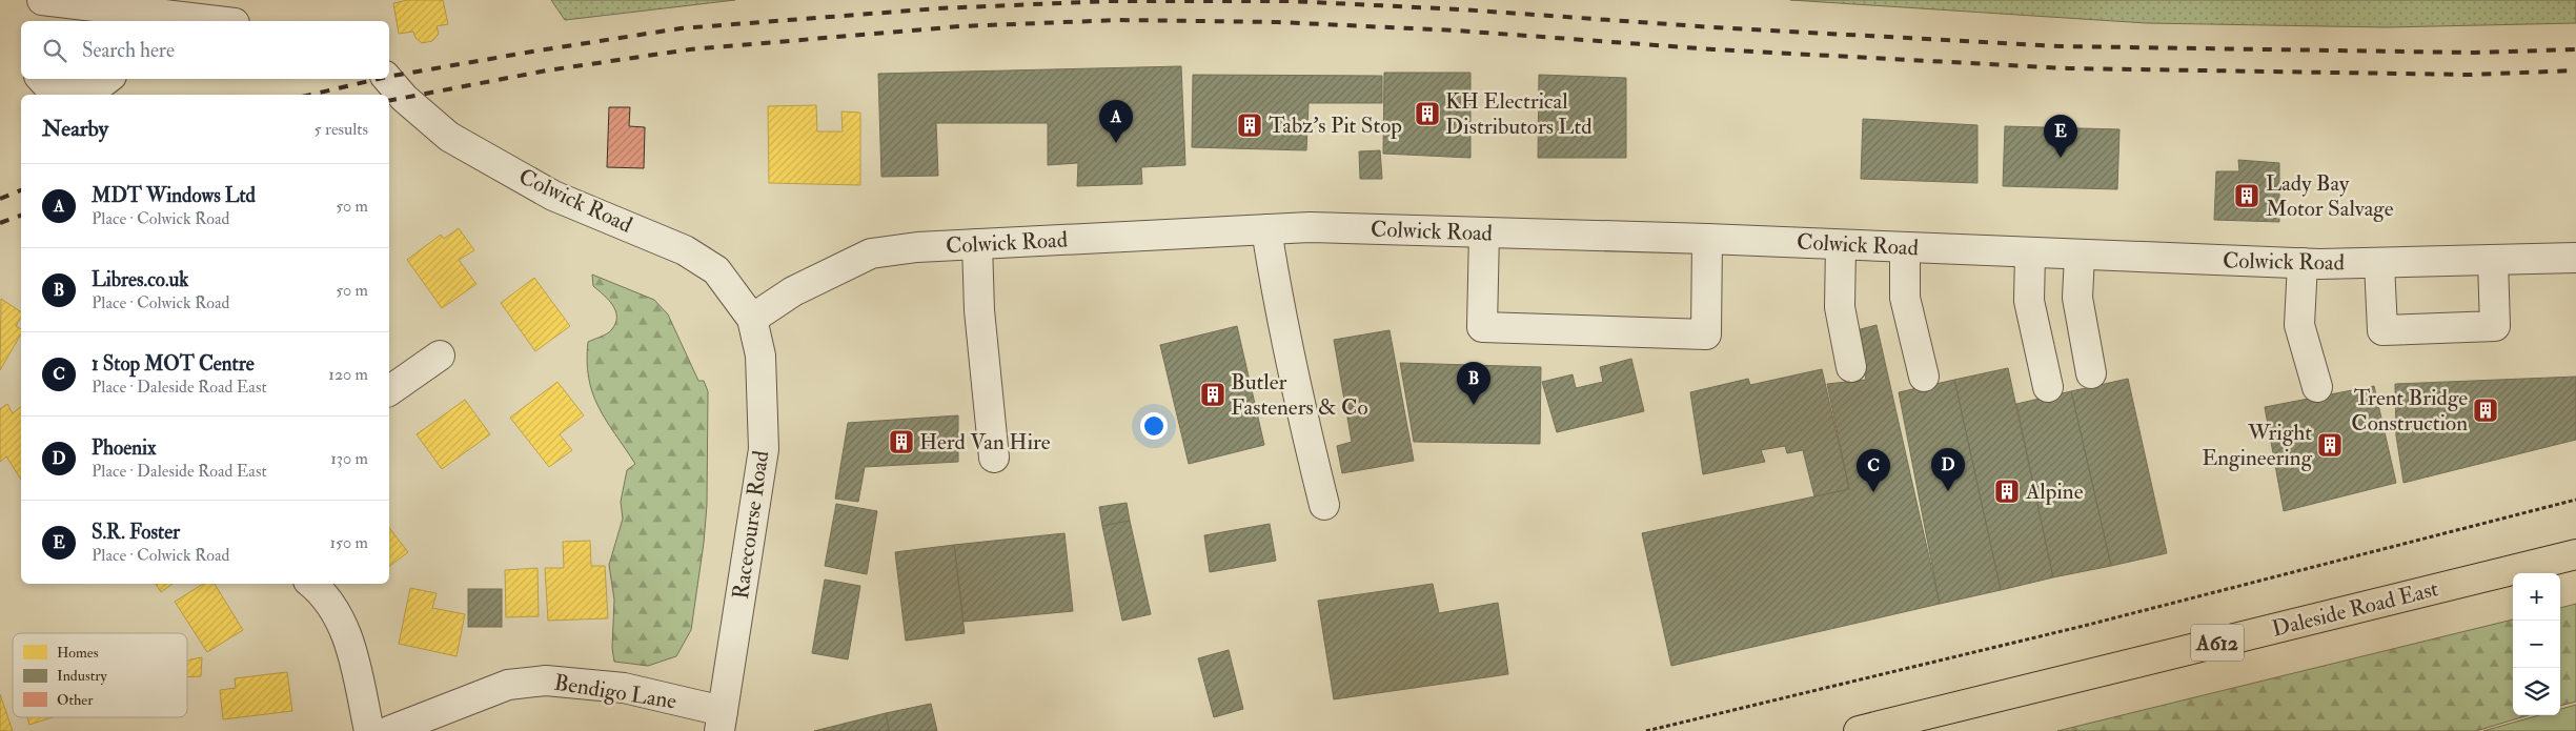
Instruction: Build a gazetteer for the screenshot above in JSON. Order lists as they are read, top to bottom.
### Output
{
  "streets": {
    "main road": ["Daleside Road East", "A612"],
    "street": ["Colwick Road", "Racecourse Road", "Bendigo Lane"]
  },
  "crossings": [
    ["Colwick Road", "Racecourse Road"],
    ["Racecourse Road", "Bendigo Lane"]
  ],
  "places": {
    "building": [
      "KH Electrical Distributors Ltd",
      "Tabz's Pit Stop",
      "Lady Bay Motor Salvage",
      "Butler Fasteners & Co",
      "Trent Bridge Construction",
      "Herd Van Hire",
      "Wright Engineering",
      "Alpine"
    ]
  },
  "legend": ["Homes", "Industry", "Other"],
  "page": {
    "search": "Search here",
    "heading": ["Nearby", "5 results"],
    "pins": [
      "A",
      "E",
      "B",
      "D",
      "C"
    ],
    "list": [
      {
        "mark": "A",
        "name": "MDT Windows Ltd",
        "note": "Place · Colwick Road",
        "value": "50 m"
      },
      {
        "mark": "B",
        "name": "Libres.co.uk",
        "note": "Place · Colwick Road",
        "value": "50 m"
      },
      {
        "mark": "C",
        "name": "1 Stop MOT Centre",
        "note": "Place · Daleside Road East",
        "value": "120 m"
      },
      {
        "mark": "D",
        "name": "Phoenix",
        "note": "Place · Daleside Road East",
        "value": "130 m"
      },
      {
        "mark": "E",
        "name": "S.R. Foster",
        "note": "Place · Colwick Road",
        "value": "150 m"
      }
    ],
    "map_buttons": ["+", "−"]
  }
}
